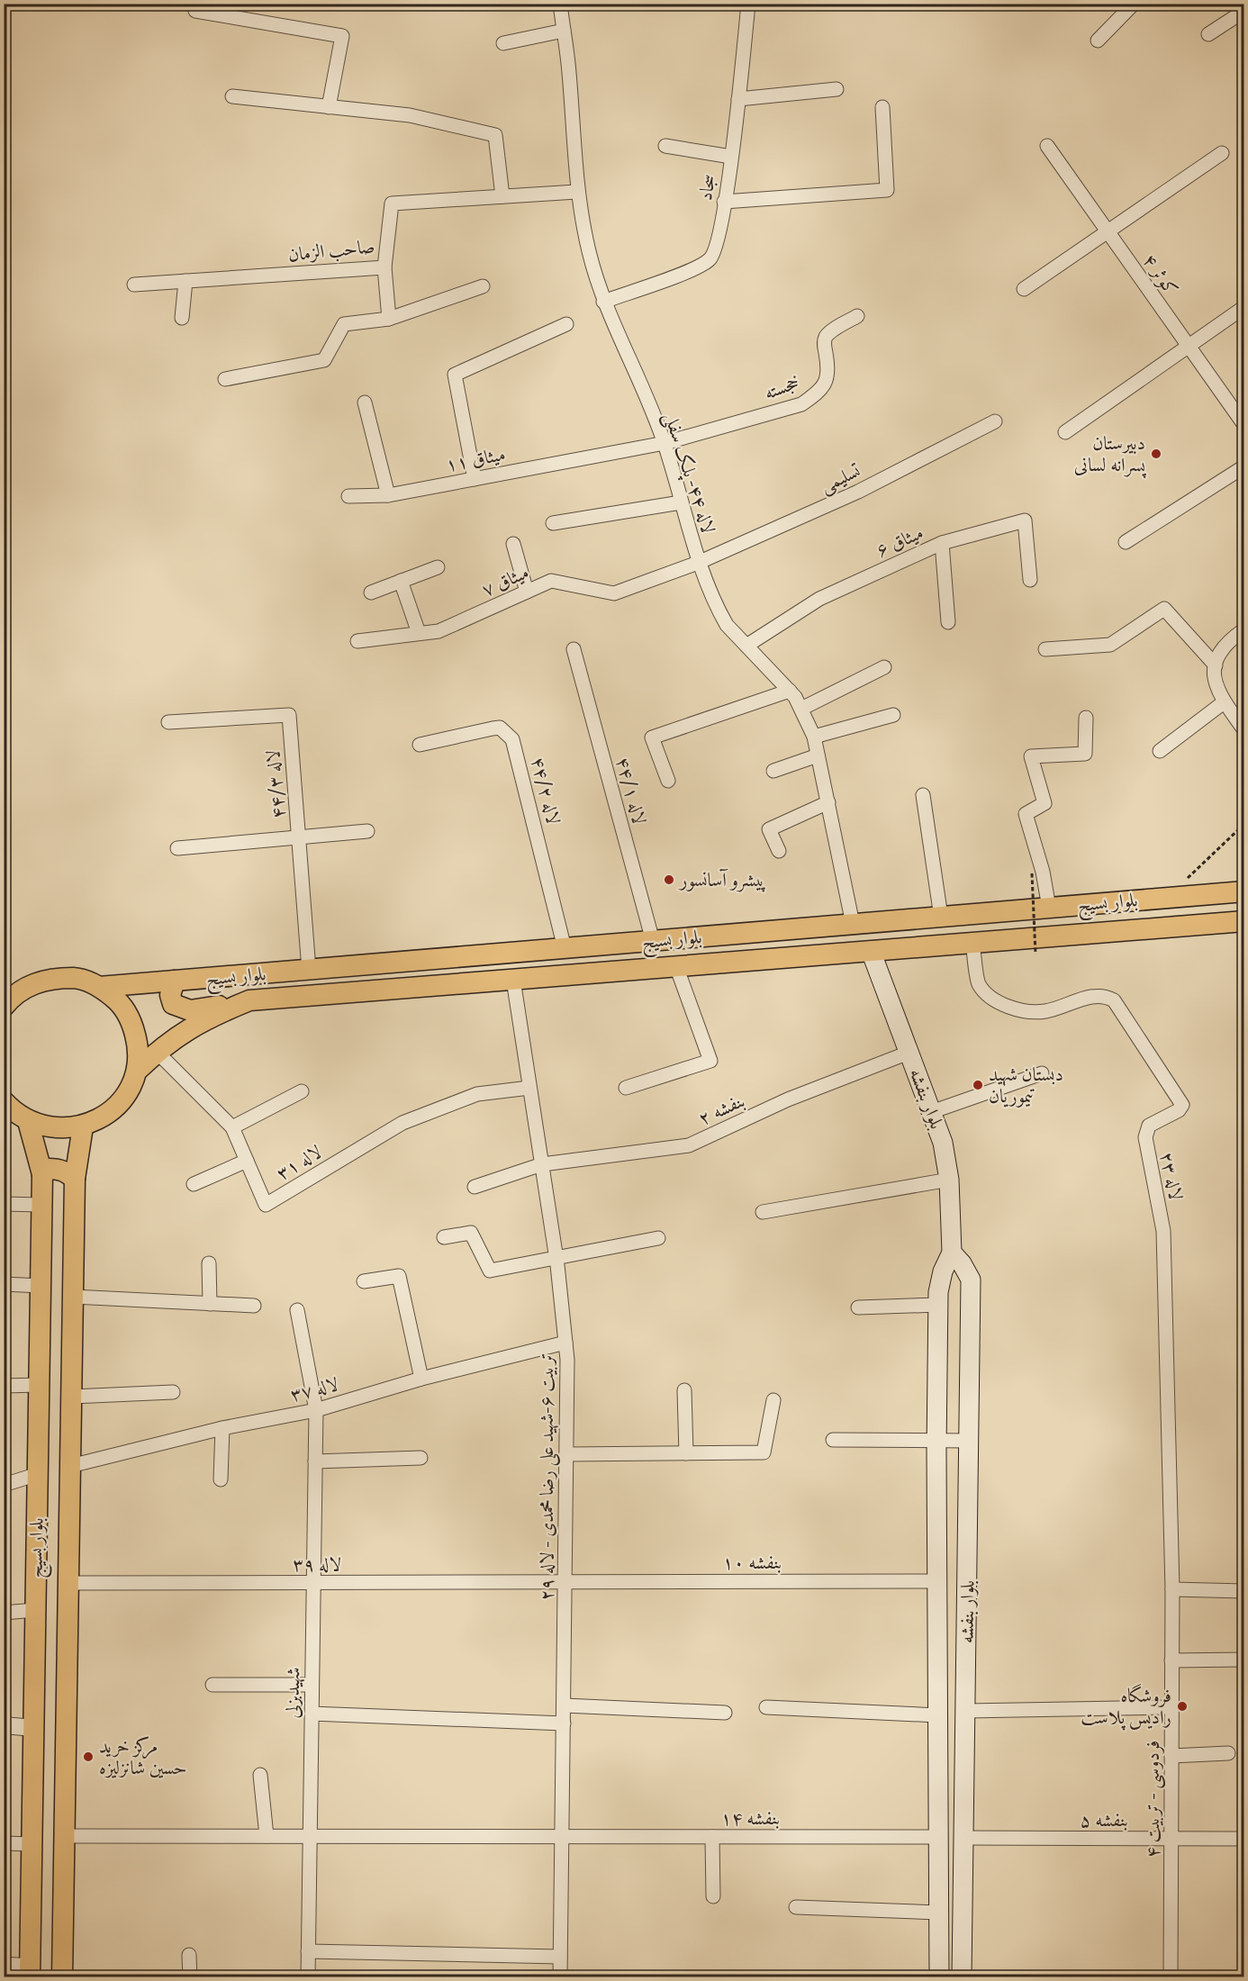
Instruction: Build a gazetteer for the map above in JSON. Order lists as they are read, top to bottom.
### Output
{
  "streets": {
    "main road": ["بلوار بسیج", "بلوار بنفشه"],
    "street": [
      "سجاد",
      "صاحب الزمان",
      "کوثر ۴",
      "خجسته",
      "میثاق ۱۱",
      "لاله ۴۴- پلک سفلی",
      "تسلیمی",
      "میثاق ۶",
      "میثاق ۷",
      "لاله ۴۴/۳",
      "لاله ۴۴/۲",
      "لاله ۴۴/۱",
      "بنفشه ۲",
      "لاله ۳۱",
      "لاله ۲۳",
      "لاله ۳۷",
      "تربیت ۶-شهید علی رضا محمدی - لاله ۲۹",
      "بنفشه ۱۰",
      "لاله ۳۹",
      "شهیدبزلی",
      "فردوسی - تربیت ۴",
      "بنفشه ۱۴",
      "بنفشه ۵"
    ]
  },
  "crossings": [
    ["سجاد", "لاله ۴۴- پلک سفلی"],
    ["صاحب الزمان", "لاله ۴۴- پلک سفلی"],
    ["خجسته", "میثاق ۱۱"],
    ["خجسته", "لاله ۴۴- پلک سفلی"],
    ["میثاق ۱۱", "لاله ۴۴- پلک سفلی"],
    ["لاله ۴۴- پلک سفلی", "تسلیمی"],
    ["لاله ۴۴- پلک سفلی", "میثاق ۶"],
    ["لاله ۴۴- پلک سفلی", "میثاق ۷"],
    ["لاله ۴۴- پلک سفلی", "بلوار بسیج"],
    ["تسلیمی", "میثاق ۷"],
    ["لاله ۴۴/۳", "بلوار بسیج"],
    ["لاله ۴۴/۲", "بلوار بسیج"],
    ["لاله ۴۴/۱", "بلوار بسیج"],
    ["بلوار بسیج", "بلوار بنفشه"],
    ["بلوار بسیج", "لاله ۳۱"],
    ["بلوار بسیج", "لاله ۲۳"],
    ["بلوار بسیج", "لاله ۳۷"],
    ["بلوار بسیج", "تربیت ۶-شهید علی رضا محمدی - لاله ۲۹"],
    ["بلوار بسیج", "لاله ۳۹"],
    ["بلوار بسیج", "بنفشه ۱۴"],
    ["بلوار بنفشه", "بنفشه ۲"],
    ["بلوار بنفشه", "بنفشه ۱۰"],
    ["بلوار بنفشه", "بنفشه ۱۴"],
    ["بلوار بنفشه", "بنفشه ۵"],
    ["بنفشه ۲", "تربیت ۶-شهید علی رضا محمدی - لاله ۲۹"],
    ["لاله ۳۱", "تربیت ۶-شهید علی رضا محمدی - لاله ۲۹"],
    ["لاله ۲۳", "فردوسی - تربیت ۴"],
    ["لاله ۳۷", "تربیت ۶-شهید علی رضا محمدی - لاله ۲۹"],
    ["لاله ۳۷", "شهیدبزلی"],
    ["تربیت ۶-شهید علی رضا محمدی - لاله ۲۹", "بنفشه ۱۰"],
    ["تربیت ۶-شهید علی رضا محمدی - لاله ۲۹", "لاله ۳۹"],
    ["تربیت ۶-شهید علی رضا محمدی - لاله ۲۹", "بنفشه ۱۴"],
    ["بنفشه ۱۰", "لاله ۳۹"],
    ["لاله ۳۹", "شهیدبزلی"],
    ["شهیدبزلی", "بنفشه ۱۴"],
    ["فردوسی - تربیت ۴", "بنفشه ۵"]
  ],
  "places": [
    "دبیرستان پسرانه لسانی",
    "پیشرو آسانسور",
    "دبستان شهید تیموریان",
    "فروشگاه رادیس پلاست",
    "مرکز خرید حسین شانزلیزه"
  ]
}
